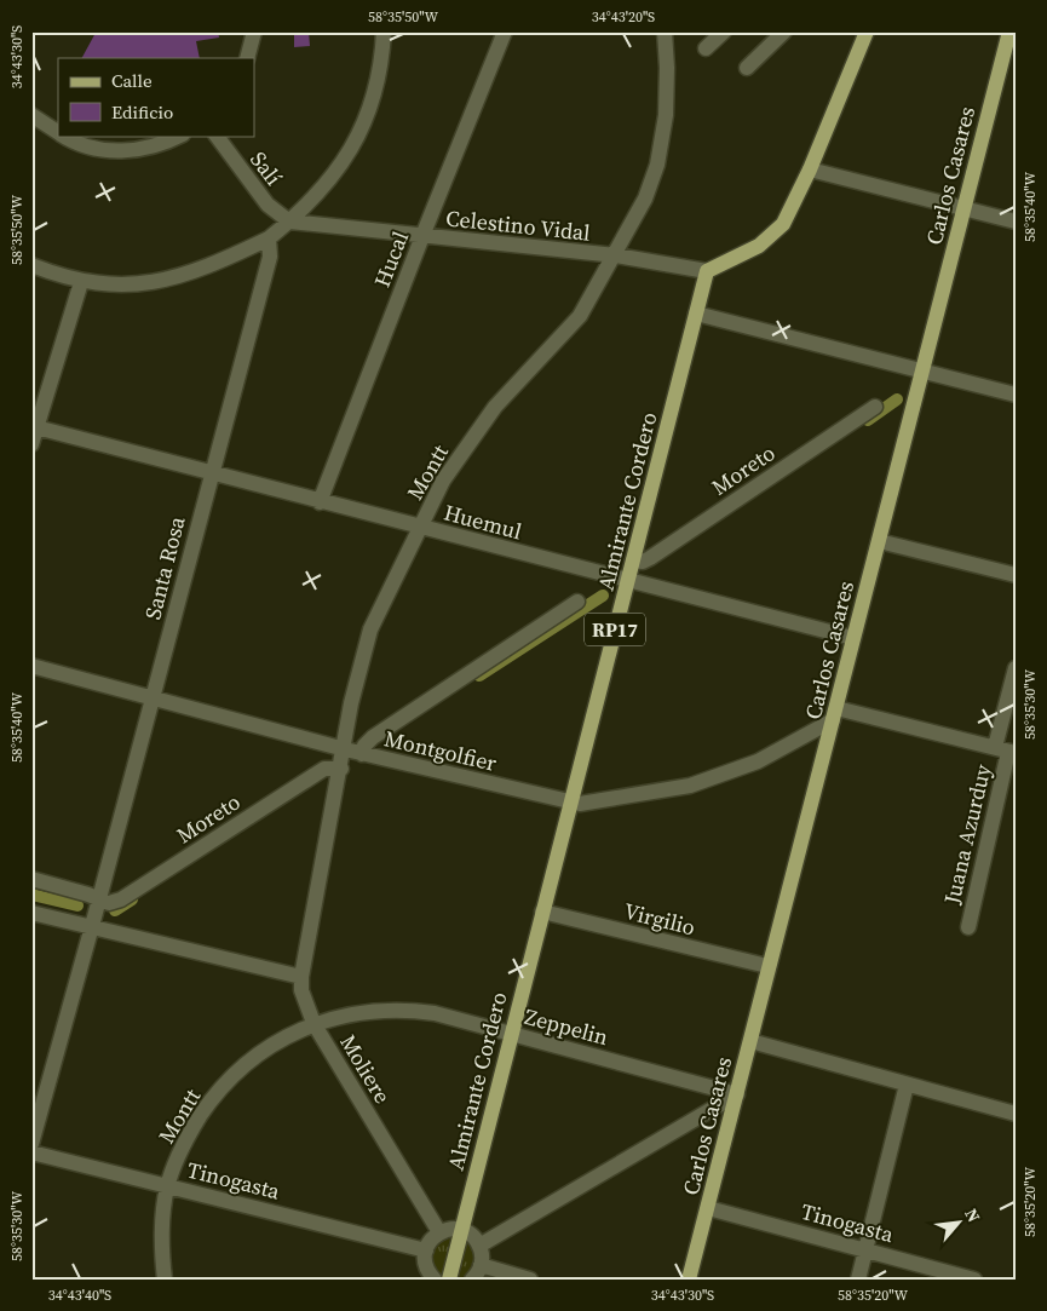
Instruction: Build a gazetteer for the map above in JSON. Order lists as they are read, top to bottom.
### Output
{
  "streets": {
    "main road": ["Carlos Casares", "Almirante Cordero", "RP17"],
    "street": [
      "Salí",
      "Celestino Vidal",
      "Hucal",
      "Moreto",
      "Montt",
      "Huemul",
      "Santa Rosa",
      "Montgolfier",
      "Juana Azurduy",
      "Virgilio",
      "Zeppelin",
      "Moliere",
      "Tinogasta"
    ]
  },
  "crossings": [
    ["Salí", "Celestino Vidal"],
    ["Carlos Casares", "Huemul"],
    ["Carlos Casares", "Montgolfier"],
    ["Carlos Casares", "Virgilio"],
    ["Carlos Casares", "Zeppelin"],
    ["Carlos Casares", "Tinogasta"],
    ["Celestino Vidal", "Hucal"],
    ["Celestino Vidal", "Montt"],
    ["Celestino Vidal", "Almirante Cordero"],
    ["Hucal", "Huemul"],
    ["Moreto", "Montt"],
    ["Moreto", "Almirante Cordero"],
    ["Moreto", "Santa Rosa"],
    ["Montt", "Huemul"],
    ["Montt", "Montgolfier"],
    ["Montt", "Zeppelin"],
    ["Montt", "Moliere"],
    ["Montt", "Tinogasta"],
    ["Almirante Cordero", "Huemul"],
    ["Almirante Cordero", "Montgolfier"],
    ["Almirante Cordero", "Virgilio"],
    ["Almirante Cordero", "Zeppelin"],
    ["Huemul", "Santa Rosa"],
    ["Santa Rosa", "Montgolfier"],
    ["Zeppelin", "Moliere"]
  ],
  "legend": ["Calle", "Edificio"],
  "north": "top right",
  "coordinates": [
    "58°35'50\"W",
    "34°43'20\"S",
    "34°43'30\"S",
    "58°35'40\"W",
    "58°35'30\"W",
    "58°35'20\"W",
    "34°43'40\"S"
  ]
}
